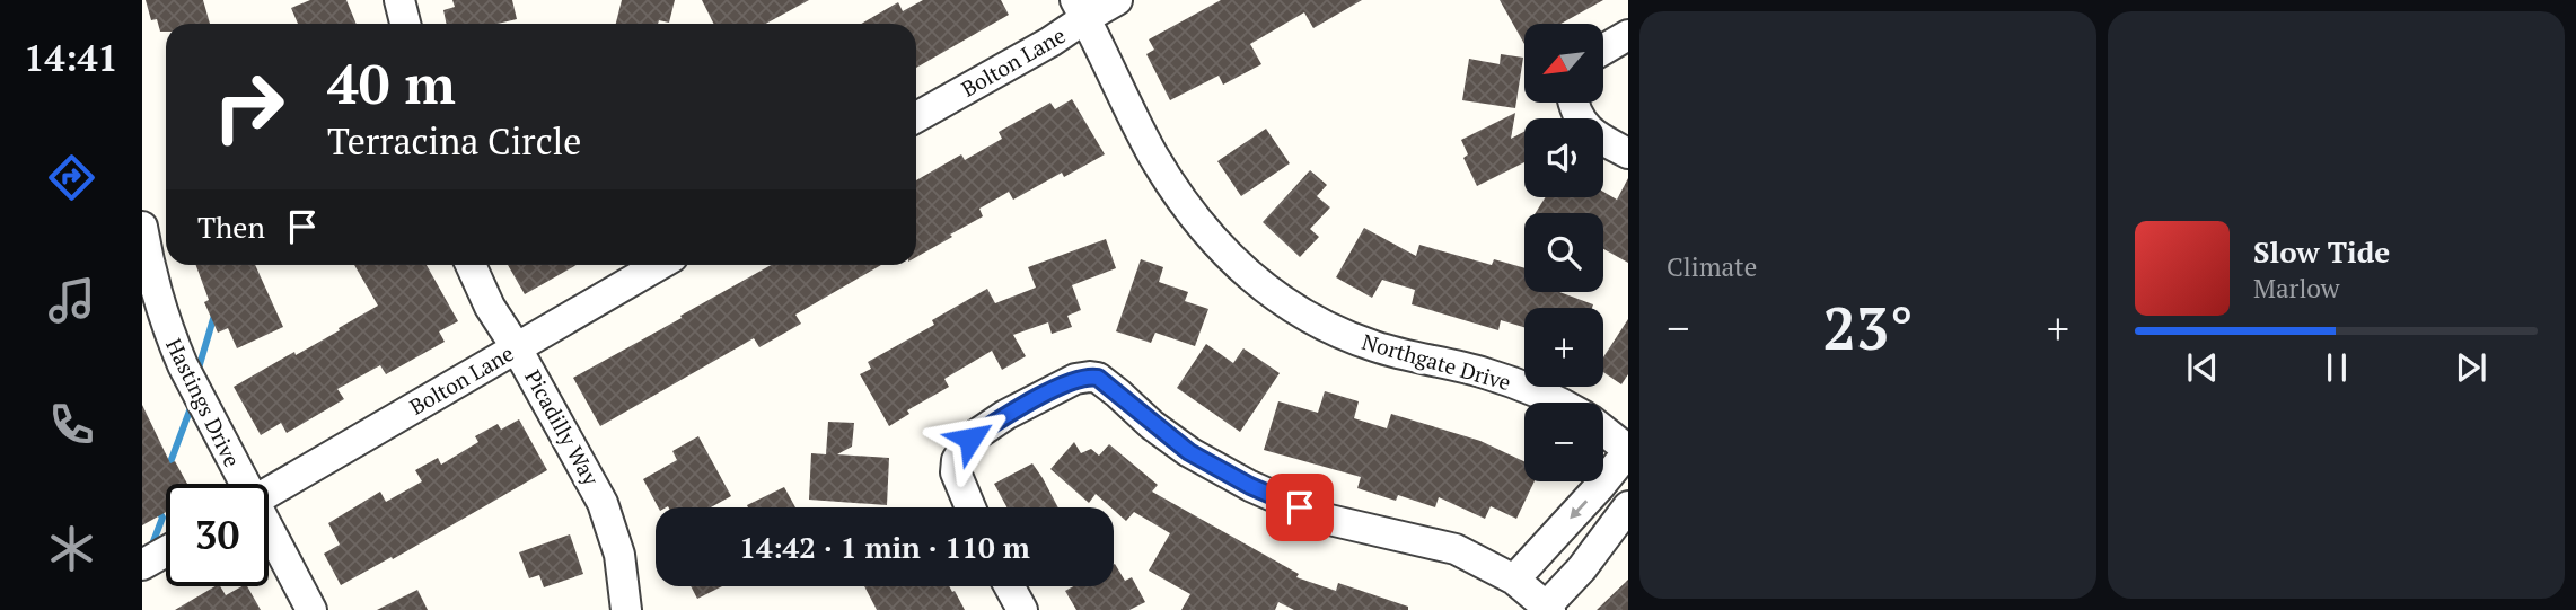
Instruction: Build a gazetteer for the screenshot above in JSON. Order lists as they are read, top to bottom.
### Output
{
  "streets": {
    "street": [
      "Bolton Lane",
      "Northgate Drive",
      "Hastings Drive",
      "Picadilly Way"
    ]
  },
  "crossings": [
    ["Bolton Lane", "Northgate Drive"],
    ["Bolton Lane", "Picadilly Way"]
  ],
  "north": "bottom left",
  "page": {
    "tabs": "14:41",
    "tile": "Climate",
    "map_buttons": ["+", "−"],
    "turn": ["40 m", "Terracina Circle"],
    "then": "Then",
    "song": ["Slow Tide", "Marlow"],
    "heat": ["−", "23°", "+"],
    "limit": "30",
    "trip": "14:42 · 1 min · 110 m"
  }
}
